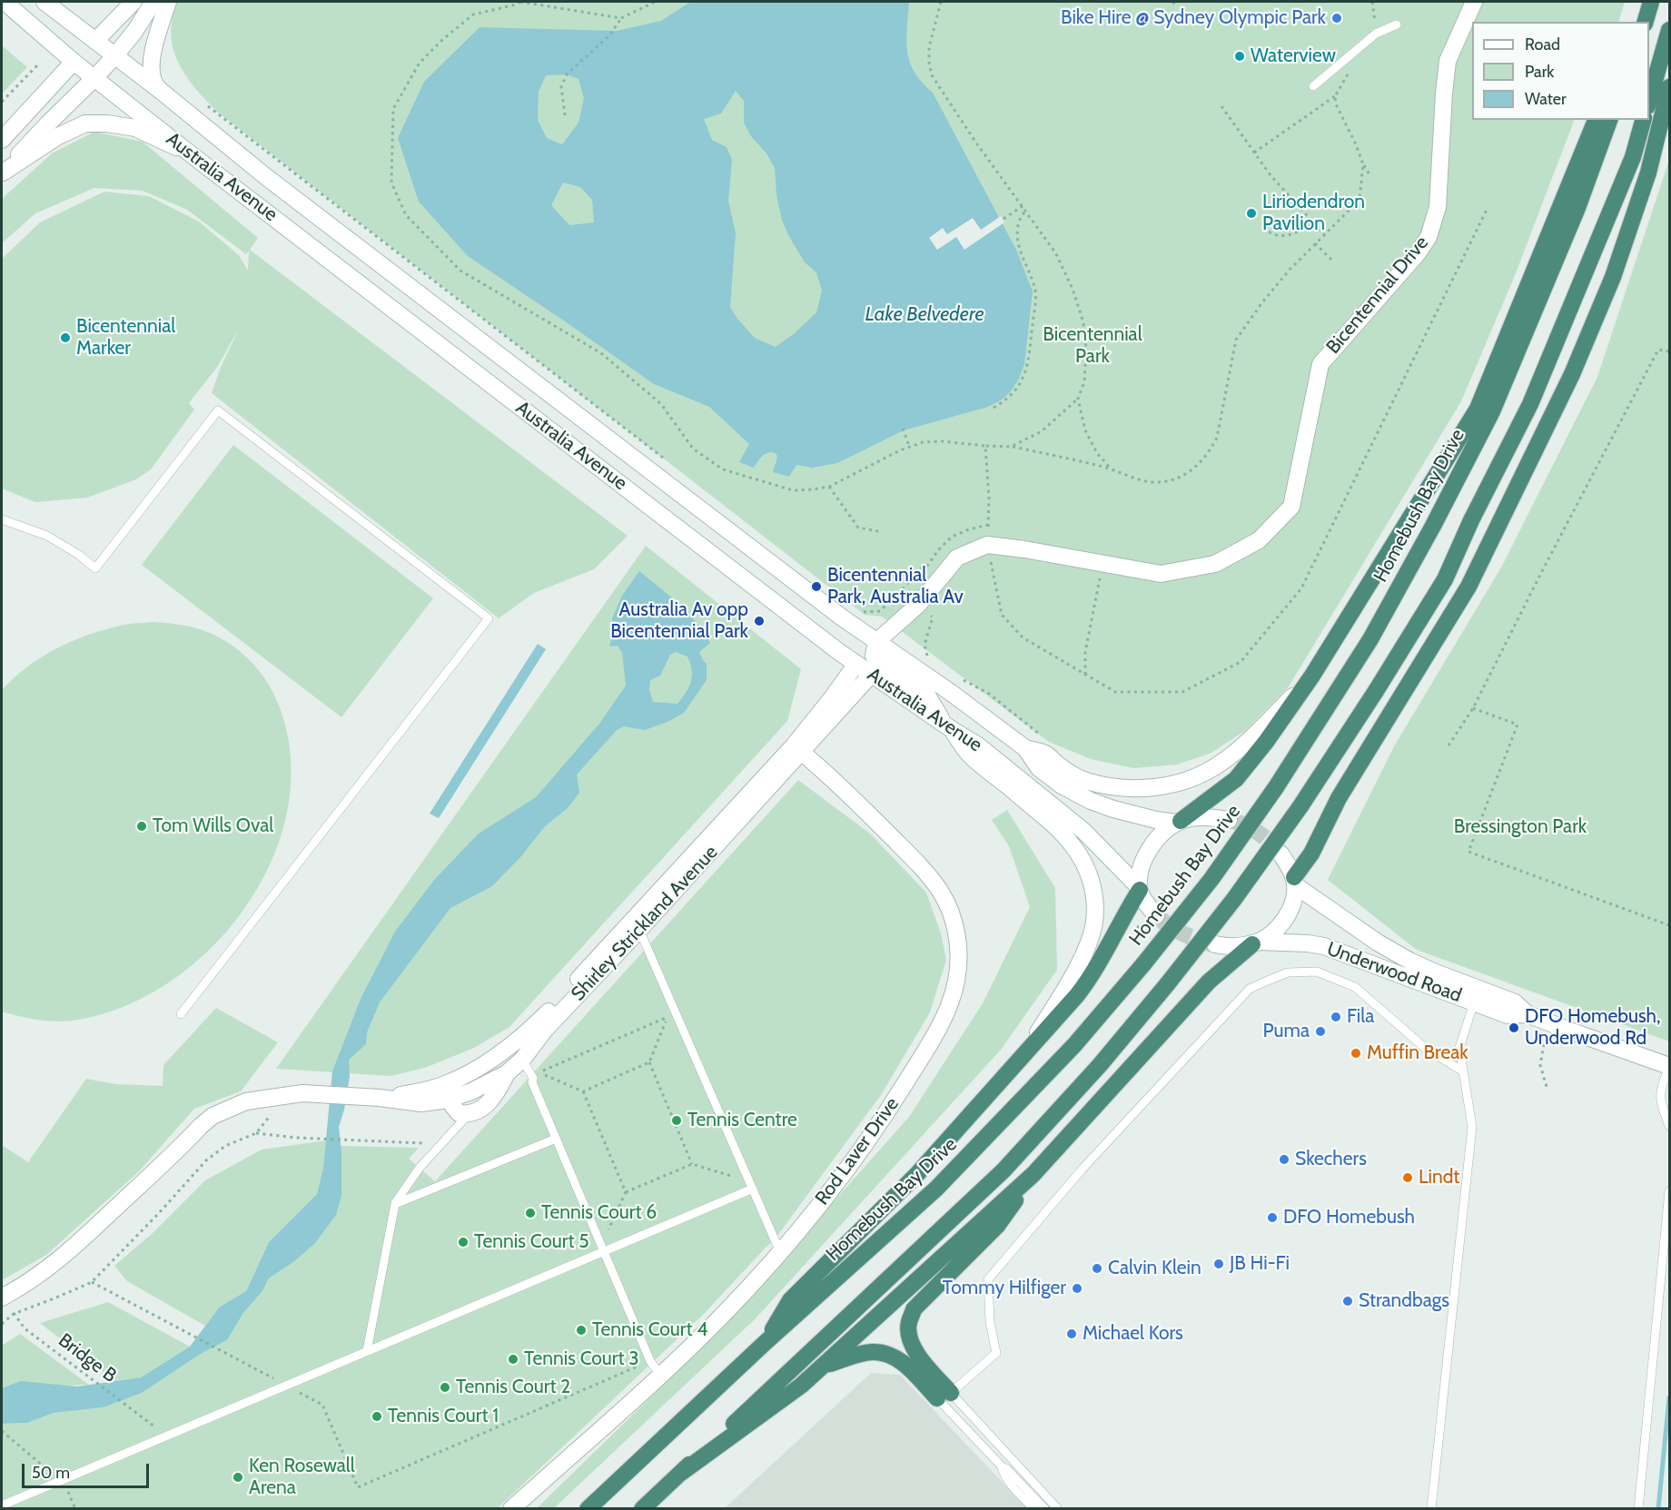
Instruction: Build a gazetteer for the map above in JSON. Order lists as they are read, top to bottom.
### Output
{
  "streets": {
    "highway": ["Homebush Bay Drive"],
    "main road": [
      "Australia Avenue",
      "Bicentennial Drive",
      "Shirley Strickland Avenue",
      "Underwood Road",
      "Rod Laver Drive"
    ],
    "path": ["Bridge B"]
  },
  "crossings": [
    ["Australia Avenue", "Bicentennial Drive"],
    ["Australia Avenue", "Shirley Strickland Avenue"],
    ["Shirley Strickland Avenue", "Rod Laver Drive"]
  ],
  "water": ["Lake Belvedere"],
  "parks": ["Bicentennial Park", "Bressington Park"],
  "places": [
    "Bike Hire @ Sydney Olympic Park",
    "Waterview",
    "Liriodendron Pavilion",
    "Bicentennial Marker",
    "Bicentennial Park, Australia Av",
    "Australia Av opp Bicentennial Park",
    "Tom Wills Oval",
    "Fila",
    "DFO Homebush, Underwood Rd",
    "Puma",
    "Muffin Break",
    "Tennis Centre",
    "Skechers",
    "Lindt",
    "Tennis Court 6",
    "DFO Homebush",
    "Tennis Court 5",
    "JB Hi-Fi",
    "Calvin Klein",
    "Tommy Hilfiger",
    "Strandbags",
    "Tennis Court 4",
    "Michael Kors",
    "Tennis Court 3",
    "Tennis Court 2",
    "Tennis Court 1",
    "Ken Rosewall Arena"
  ],
  "legend": ["Road", "Park", "Water"],
  "scale_bar": "50 m"
}
